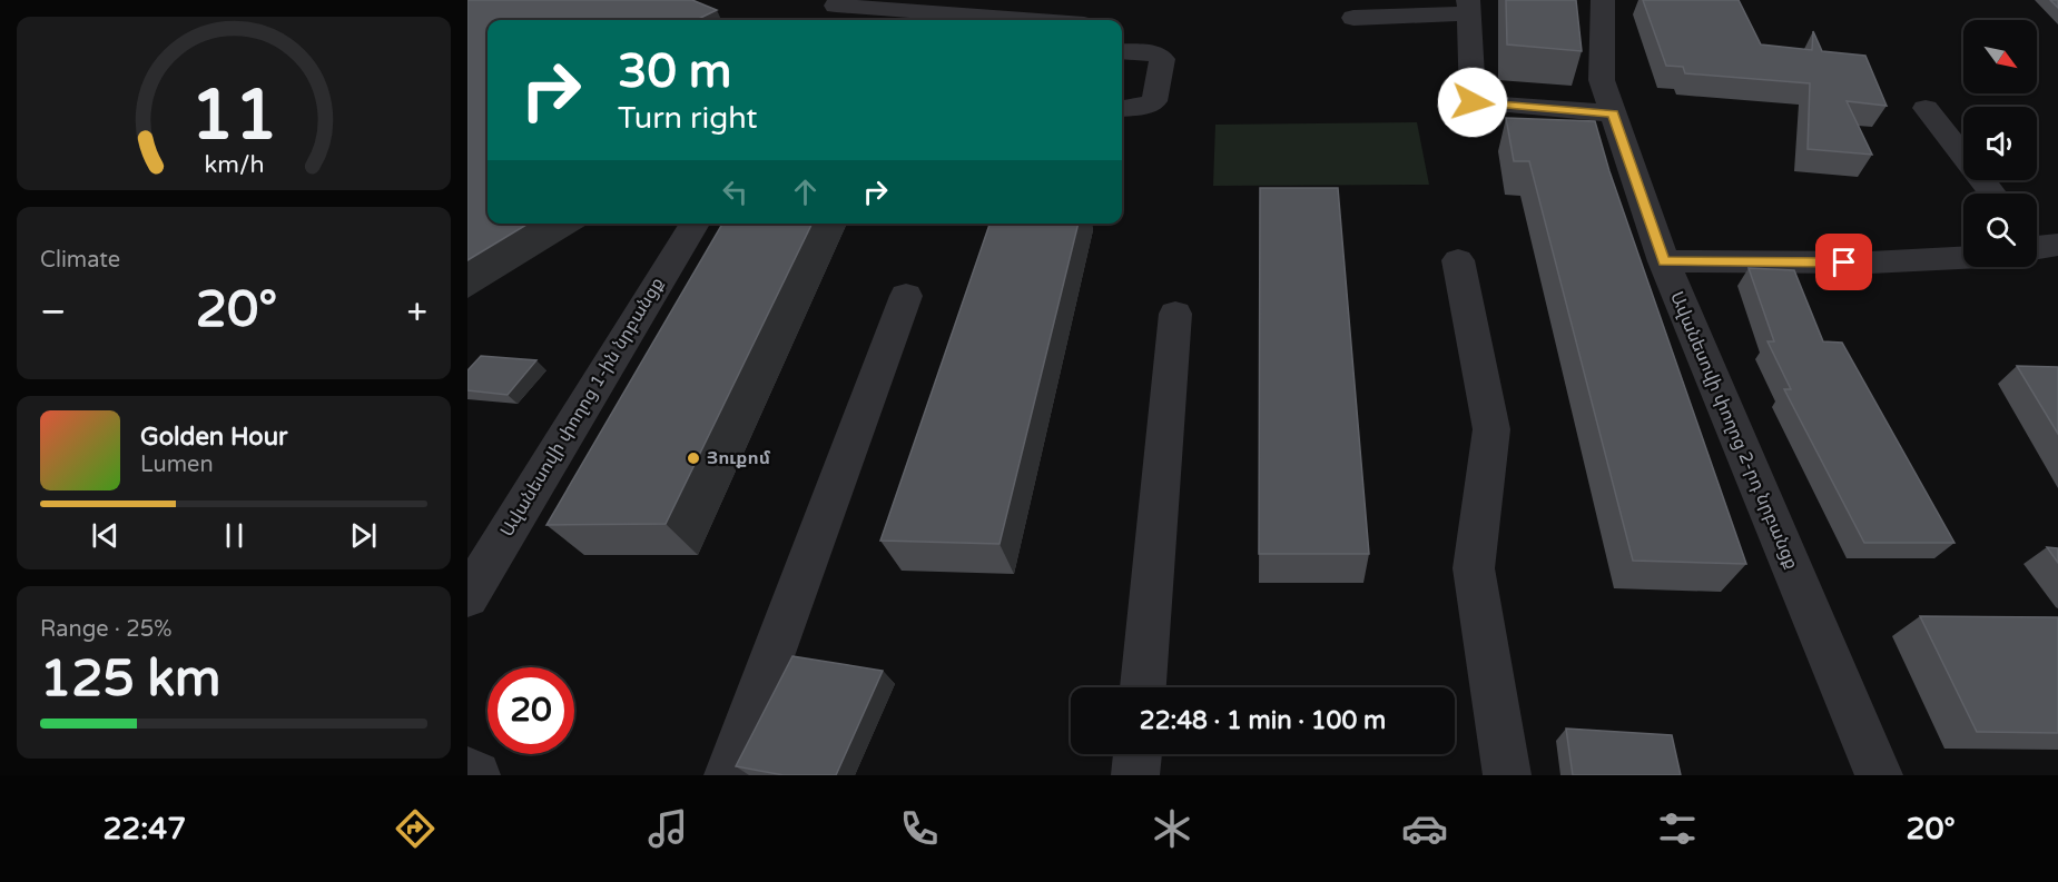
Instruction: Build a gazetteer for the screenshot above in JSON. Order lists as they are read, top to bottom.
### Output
{
  "streets": {
    "street": ["Ավանեսովի փողոց 1-ին նրբանցք", "Ավանեսովի փողոց 2-րդ նրբանցք"]
  },
  "places": ["Յուքոմ"],
  "north": "bottom right",
  "page": {
    "turn": ["30 m", "Turn right"],
    "tile": [
      "Climate",
      ["Range · 25%", "125 km"]
    ],
    "heat": ["−", "20°", "+"],
    "song": ["Golden Hour", "Lumen"],
    "limit": "20",
    "trip": "22:48 · 1 min · 100 m",
    "tabs": ["22:47", "20°"],
    "gauge": ["11", "km/h"]
  }
}
